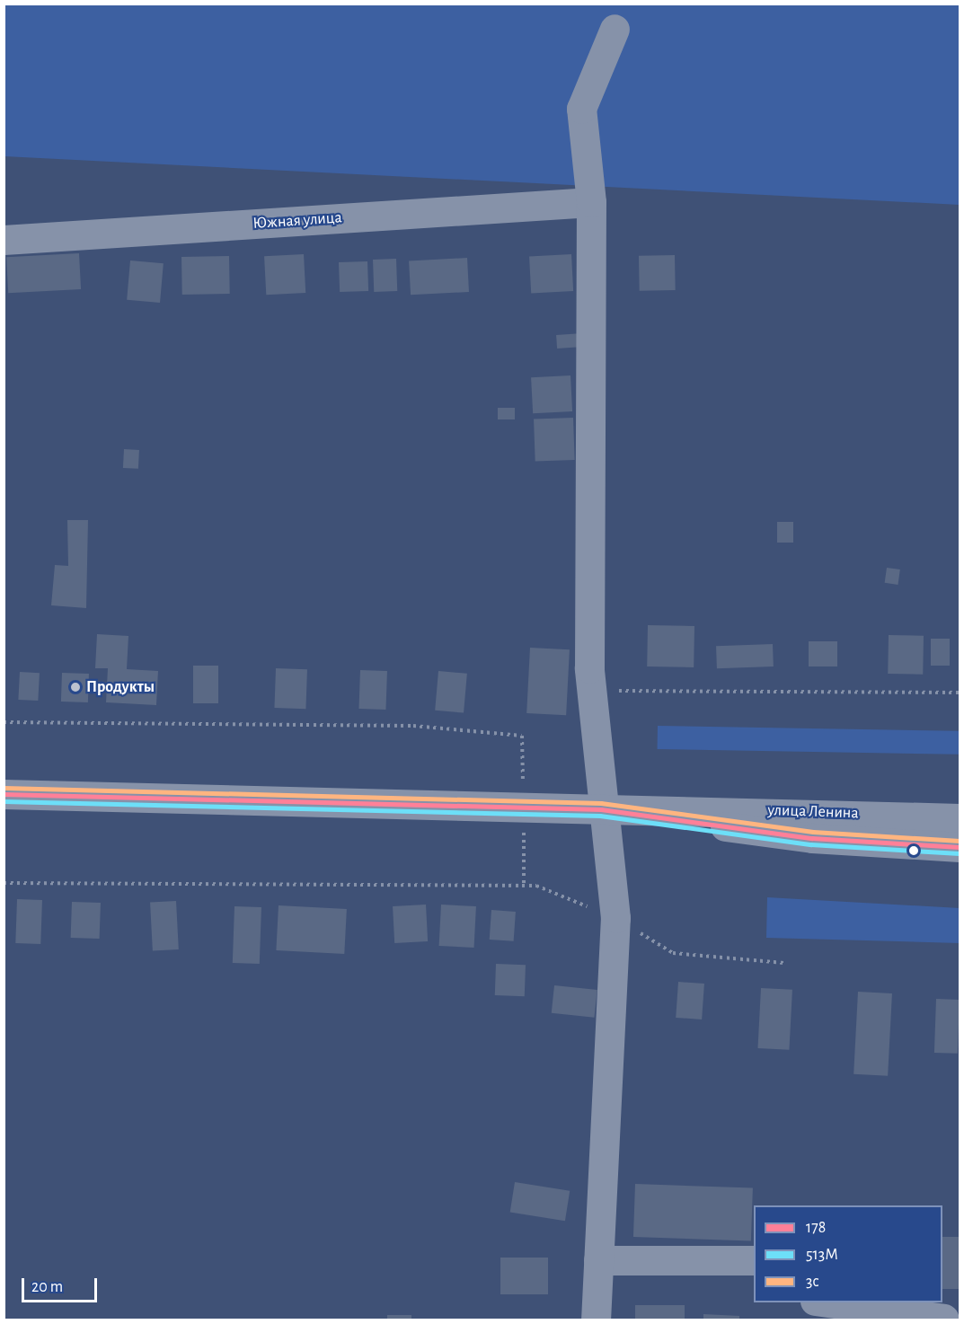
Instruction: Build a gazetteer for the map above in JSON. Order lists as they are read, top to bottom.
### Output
{
  "streets": {
    "main road": ["Южная улица", "улица Ленина"]
  },
  "places": ["Продукты"],
  "lines": ["transit line 3с", "transit line 178", "transit line 513М"],
  "legend": ["178", "513М", "3с"],
  "scale_bar": "20 m"
}
